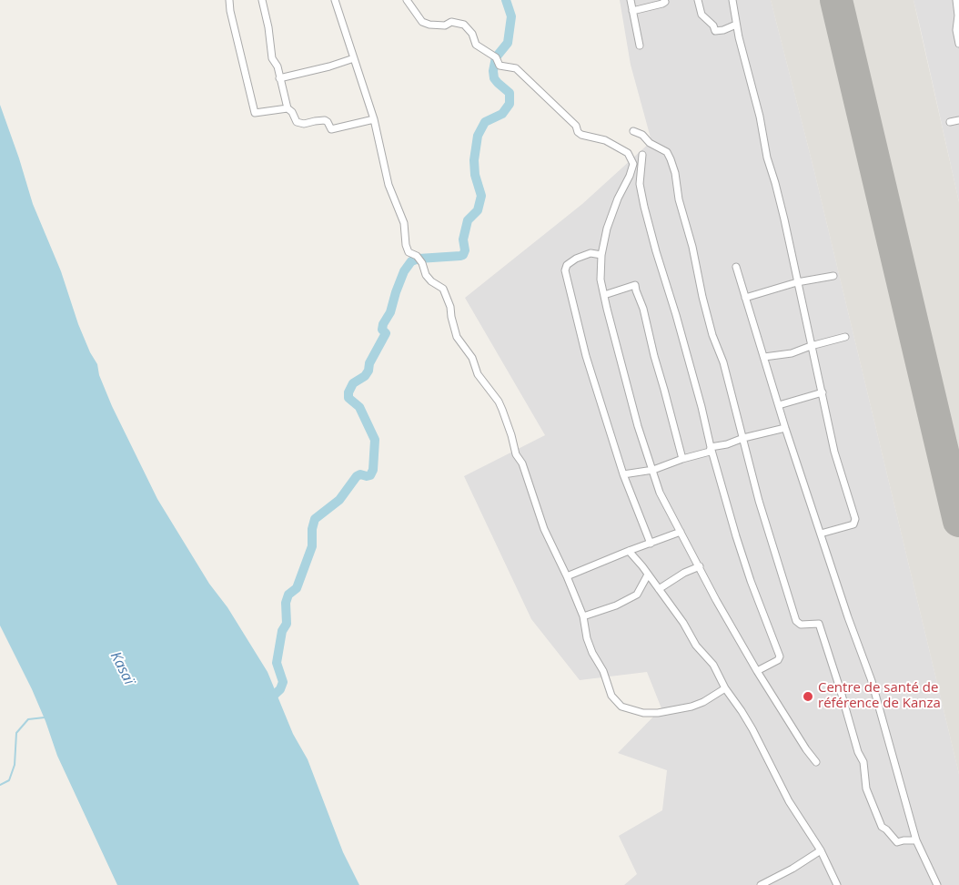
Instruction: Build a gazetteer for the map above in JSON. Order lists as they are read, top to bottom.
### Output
{
  "water": ["Kasaï"],
  "places": ["Centre de santé de référence de Kanza"]
}
